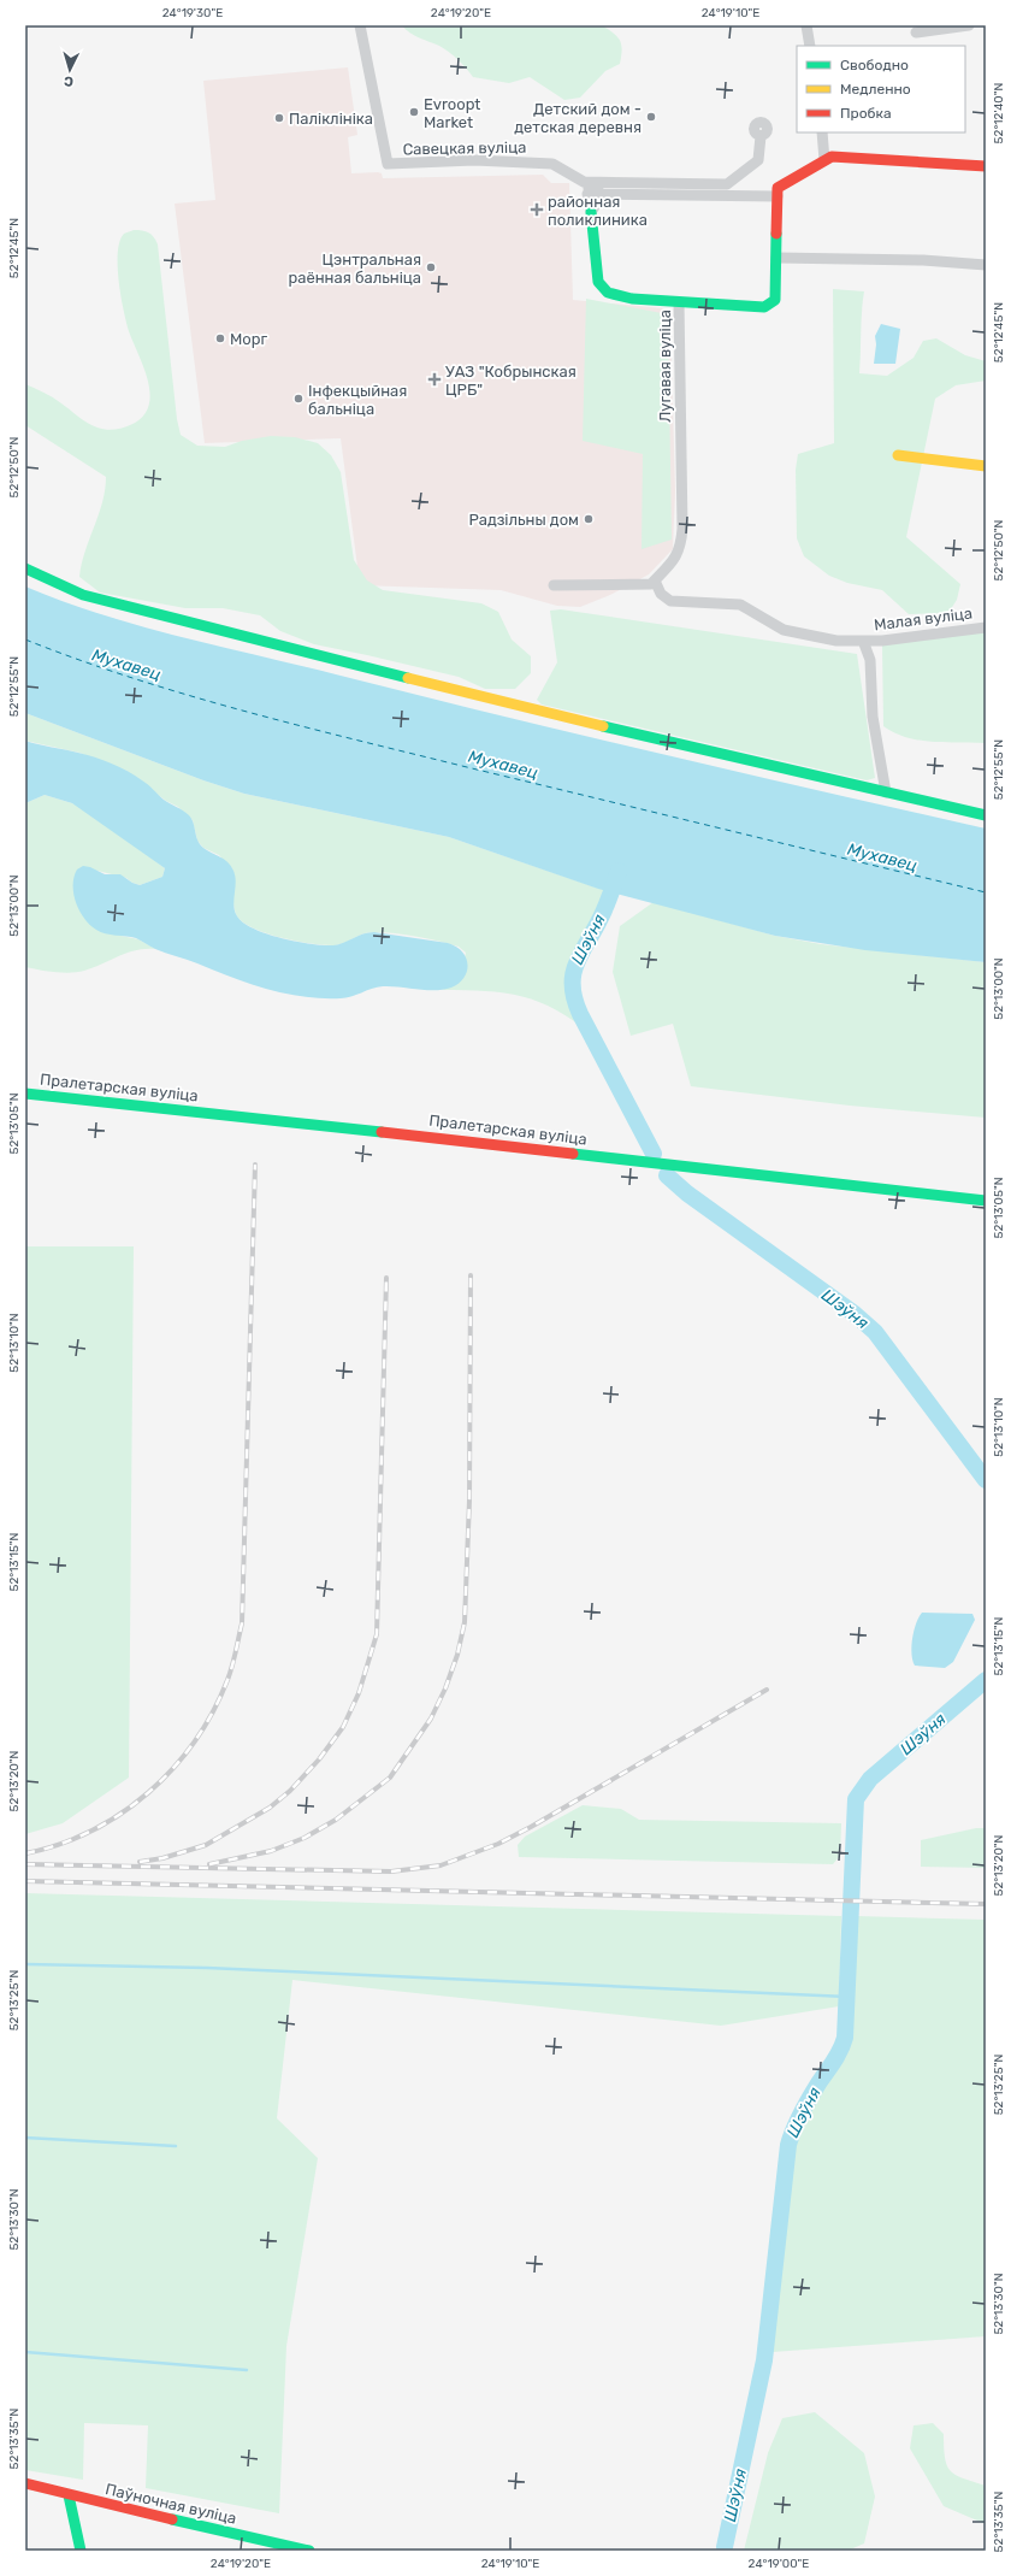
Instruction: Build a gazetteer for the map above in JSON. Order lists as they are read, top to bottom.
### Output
{
  "streets": {
    "street": [
      "Савецкая вуліца",
      "Лугавая вуліца",
      "Малая вуліца",
      "Пралетарская вуліца",
      "Паўночная вуліца"
    ]
  },
  "crossings": [
    ["Лугавая вуліца", "Малая вуліца"]
  ],
  "water": ["Мухавец", "Шэўня"],
  "places": {
    "other": [
      "Evroopt Market",
      "Детский дом - детская деревня",
      "Паліклініка",
      "Цэнтральная раённая бальніца",
      "Морг",
      "Інфекцыйная бальніца",
      "Радзільны дом"
    ],
    "health": ["районная поликлиника", "УАЗ \"Кобрынская ЦРБ\""]
  },
  "legend": ["Свободно", "Медленно", "Пробка"],
  "north": "bottom",
  "coordinates": [
    "24°19'30\"E",
    "24°19'20\"E",
    "24°19'10\"E",
    "52°12'40\"N",
    "52°12'45\"N",
    "52°12'50\"N",
    "52°12'55\"N",
    "52°13'00\"N",
    "52°13'05\"N",
    "52°13'10\"N",
    "52°13'15\"N",
    "52°13'20\"N",
    "52°13'25\"N",
    "52°13'30\"N",
    "52°13'35\"N",
    "24°19'00\"E"
  ]
}
